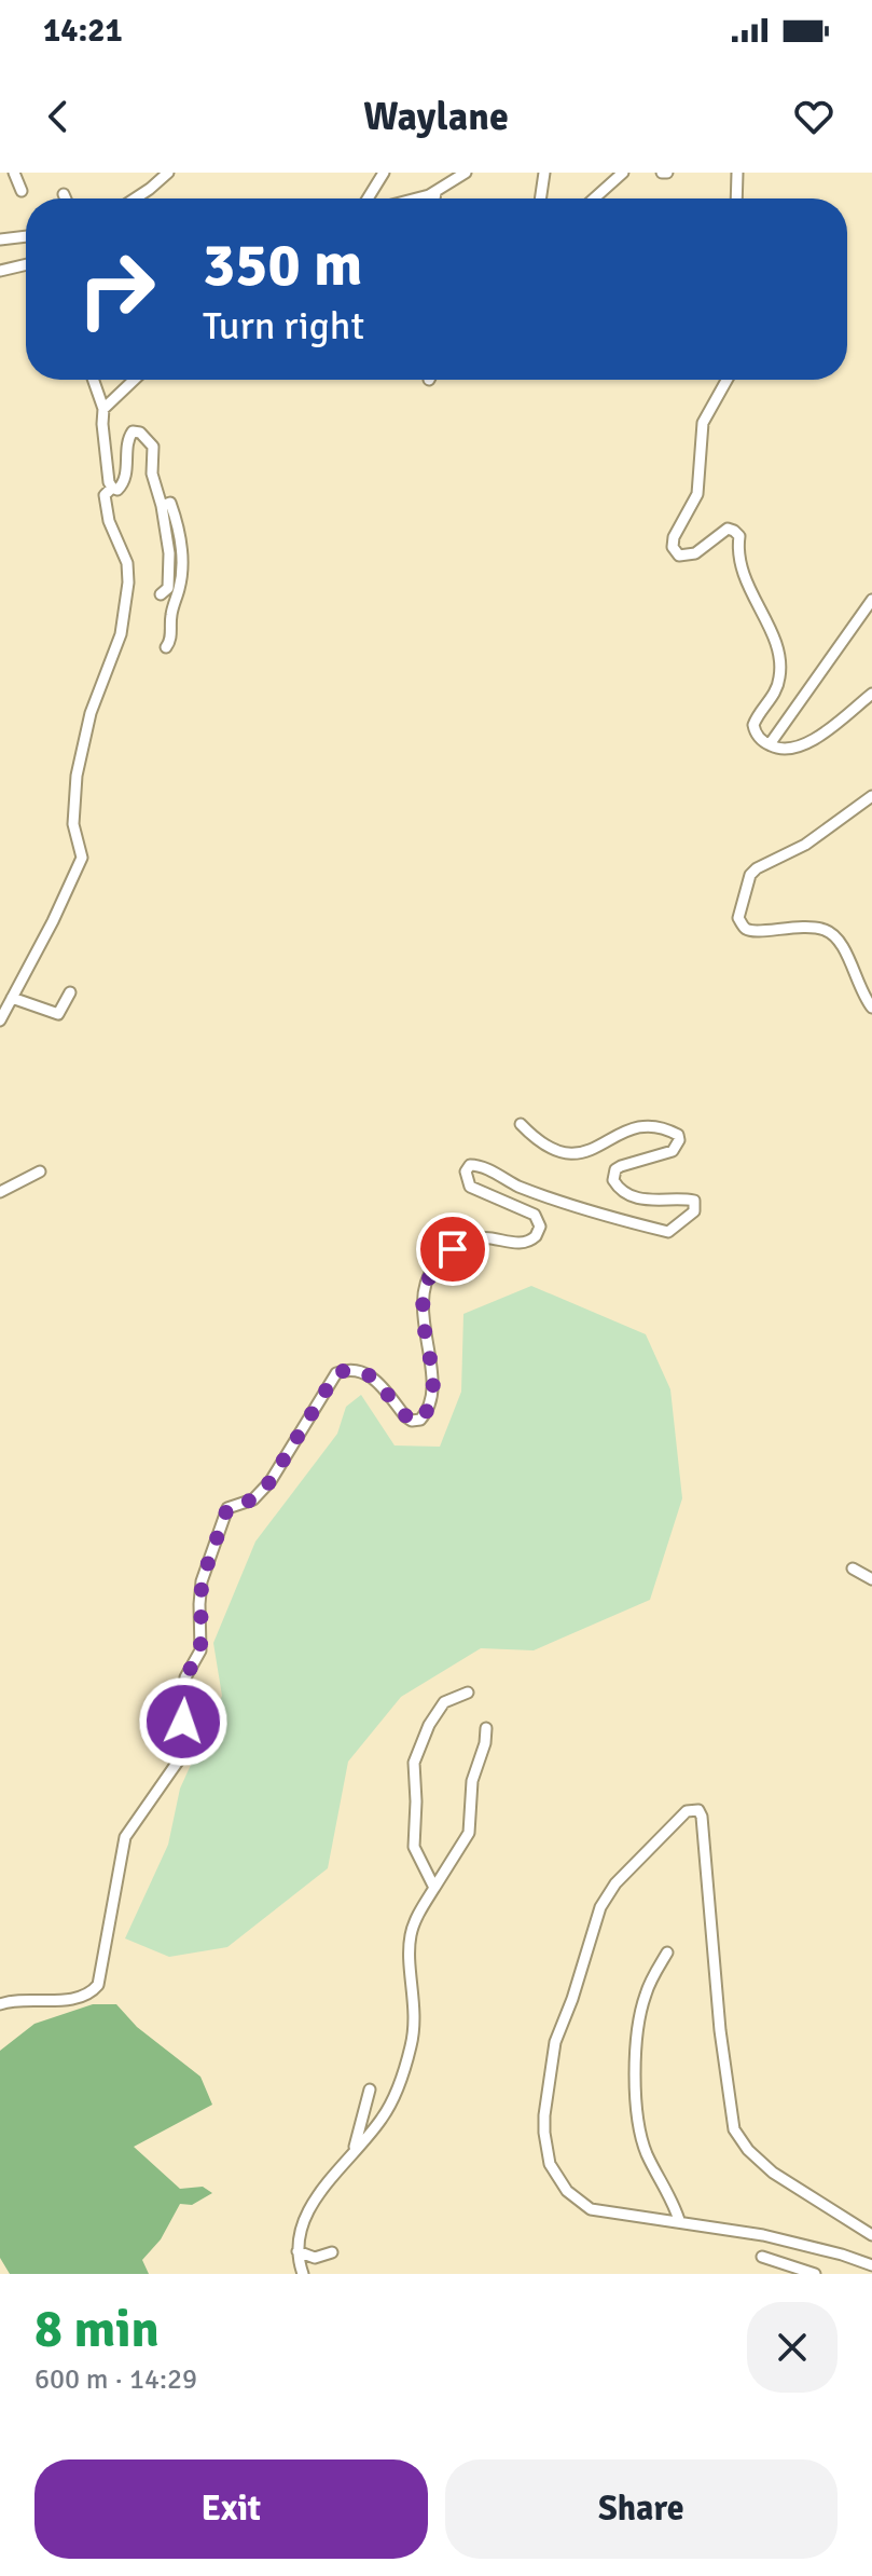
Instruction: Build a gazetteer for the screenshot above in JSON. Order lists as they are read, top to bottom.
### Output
{
  "page": {
    "status": "14:21",
    "header": "Waylane",
    "turn": ["350 m", "Turn right"],
    "heading": ["8 min", "600 m · 14:29"],
    "buttons": ["Exit", "Share"]
  }
}
